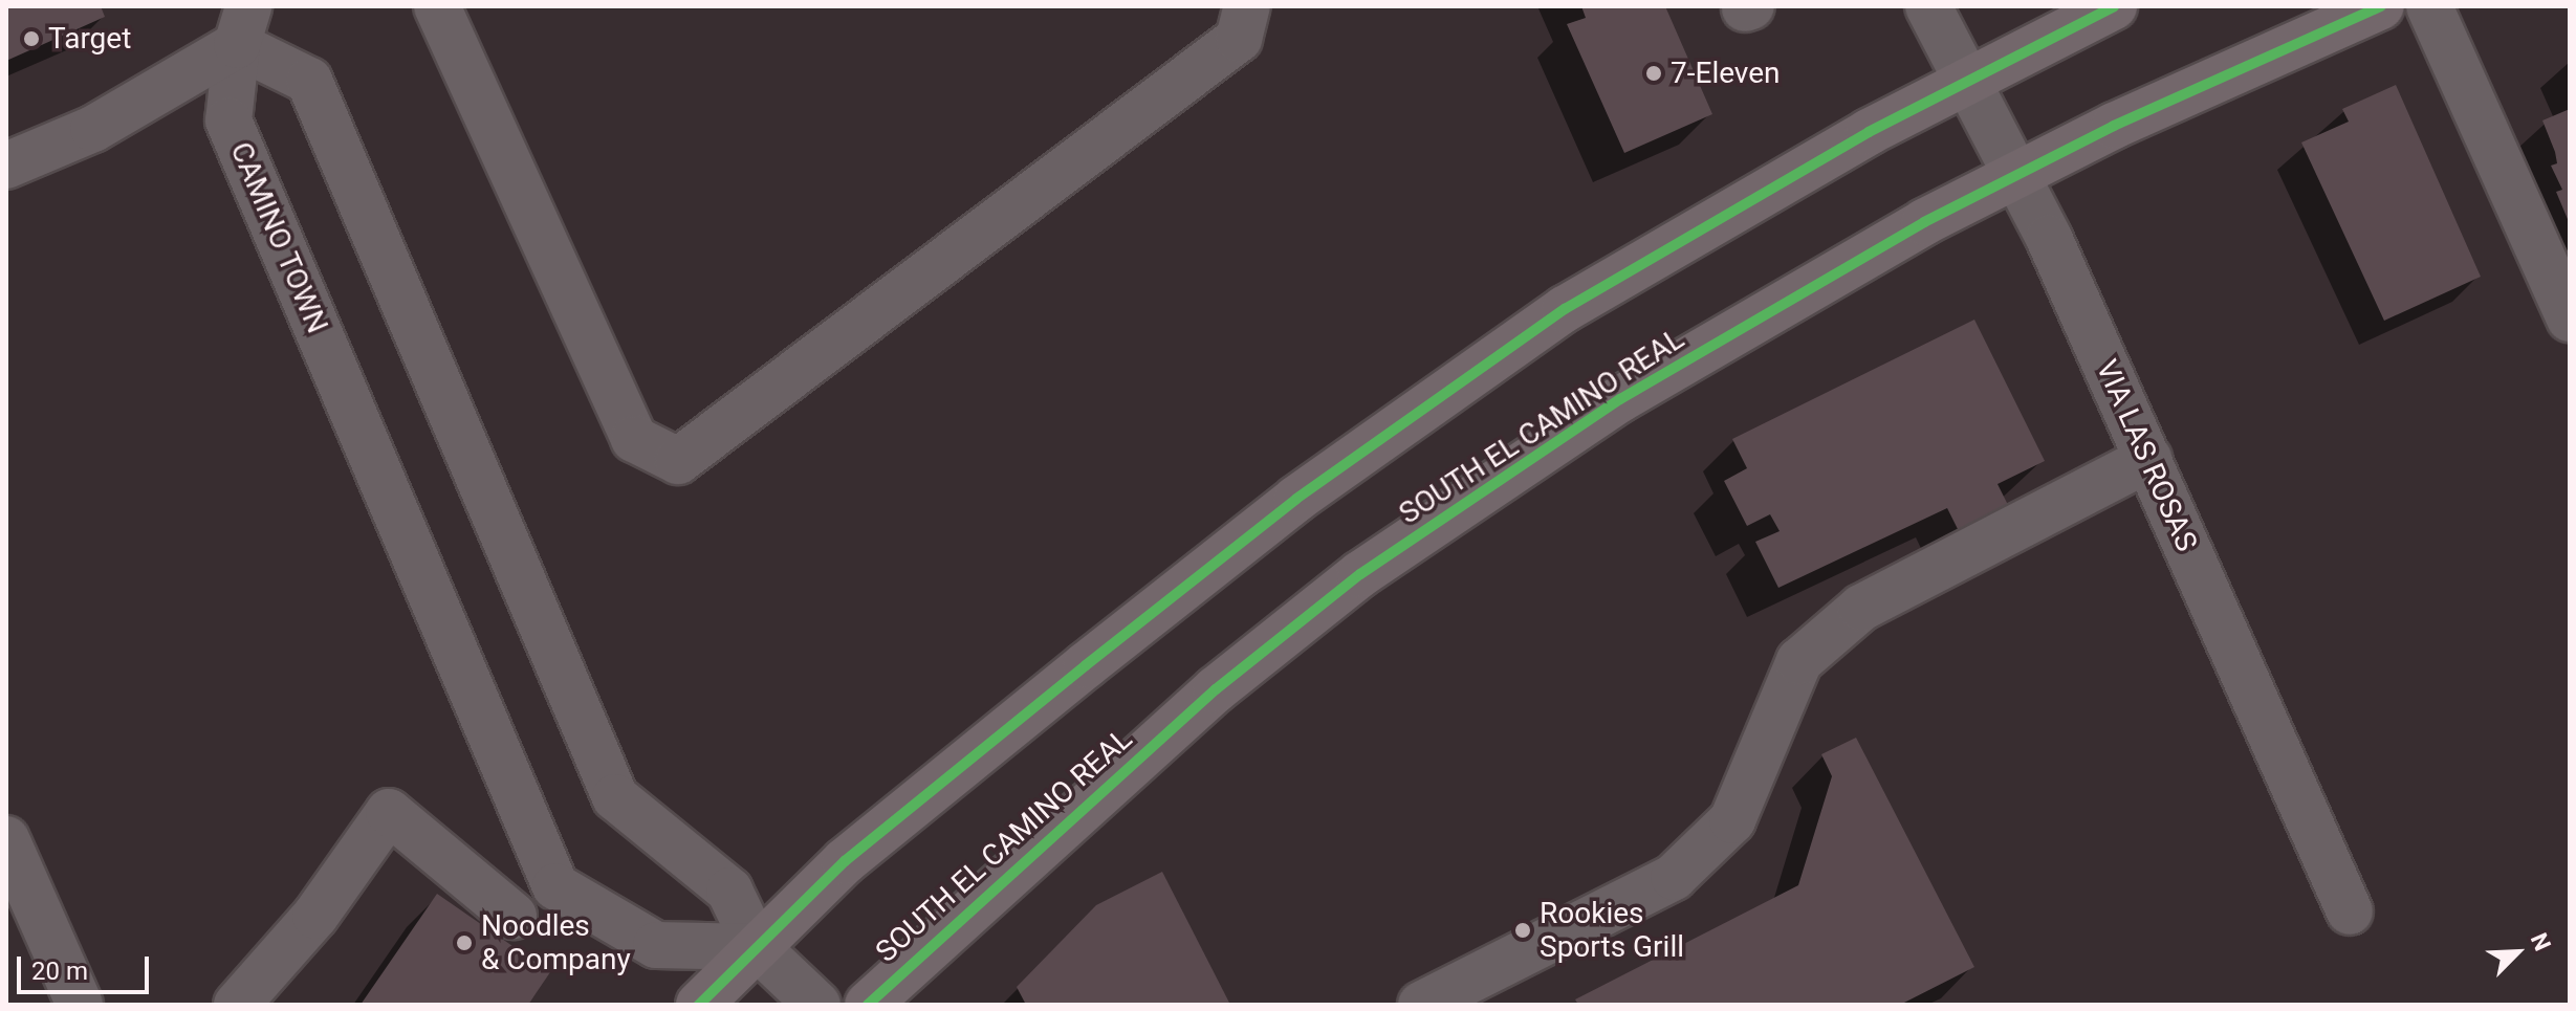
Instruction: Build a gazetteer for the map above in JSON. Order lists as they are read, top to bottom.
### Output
{
  "streets": {
    "main road": ["SOUTH EL CAMINO REAL"],
    "street": ["CAMINO TOWN", "VIA LAS ROSAS"]
  },
  "crossings": [
    ["SOUTH EL CAMINO REAL", "VIA LAS ROSAS"]
  ],
  "places": [
    "Target",
    "7-Eleven",
    "Rookies Sports Grill",
    "Noodles & Company"
  ],
  "scale_bar": "20 m",
  "north": "top right"
}
